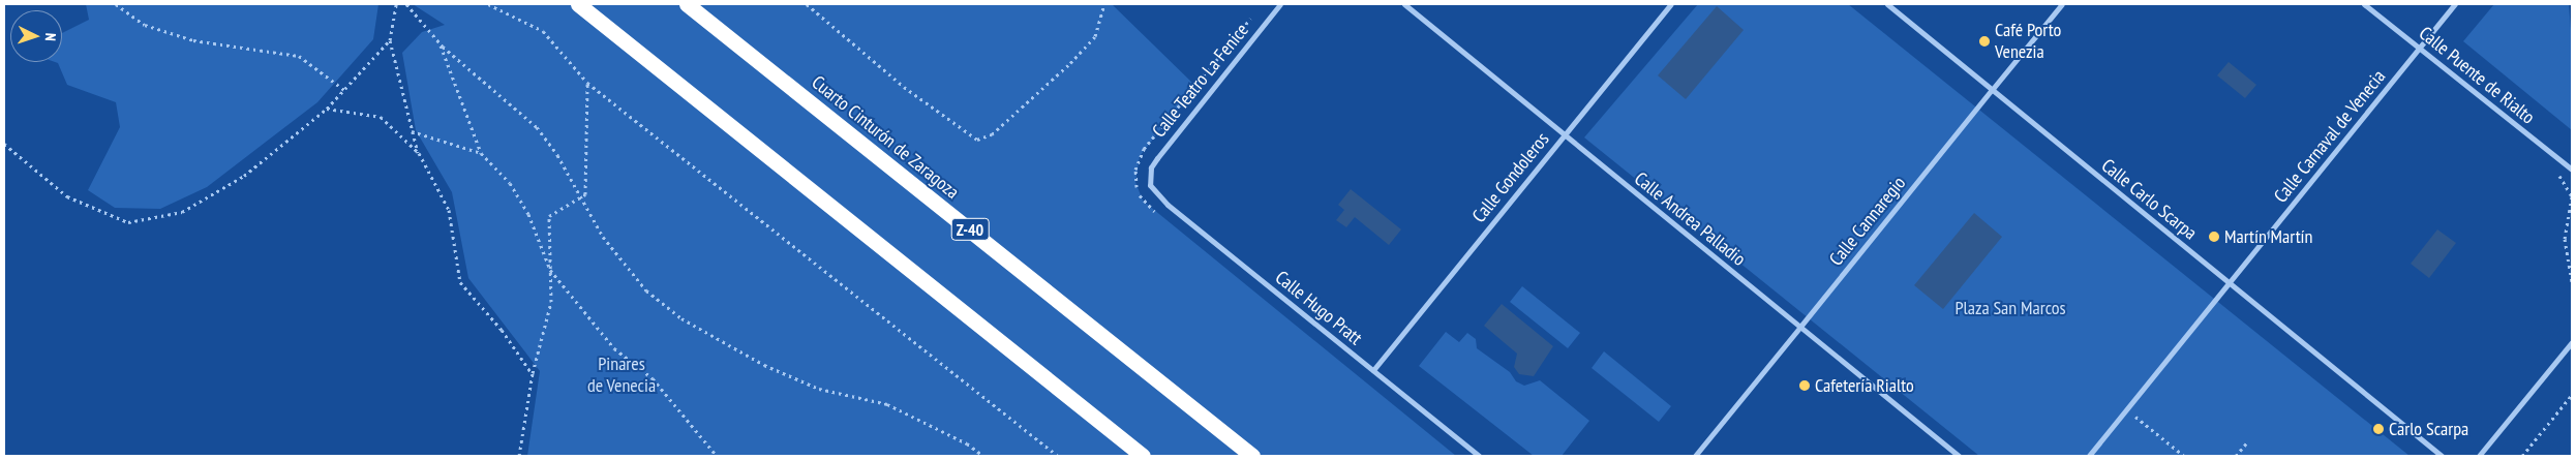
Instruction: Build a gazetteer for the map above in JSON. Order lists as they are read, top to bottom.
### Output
{
  "streets": {
    "highway": ["Cuarto Cinturón de Zaragoza", "Z-40"],
    "street": [
      "Calle Puente de Rialto",
      "Calle Teatro La Fenice",
      "Calle Carnaval de Venecia",
      "Calle Gondoleros",
      "Calle Carlo Scarpa",
      "Calle Andrea Palladio",
      "Calle Cannaregio",
      "Calle Hugo Pratt"
    ]
  },
  "crossings": [
    ["Calle Puente de Rialto", "Calle Carnaval de Venecia"],
    ["Calle Teatro La Fenice", "Calle Hugo Pratt"],
    ["Calle Carnaval de Venecia", "Calle Carlo Scarpa"],
    ["Calle Gondoleros", "Calle Andrea Palladio"],
    ["Calle Gondoleros", "Calle Hugo Pratt"],
    ["Calle Carlo Scarpa", "Calle Cannaregio"],
    ["Calle Andrea Palladio", "Calle Cannaregio"]
  ],
  "parks": ["Plaza San Marcos", "Pinares de Venecia"],
  "places": [
    "Café Porto Venezia",
    "Martín Martín",
    "Cafetería Rialto",
    "Carlo Scarpa"
  ],
  "north": "right"
}
